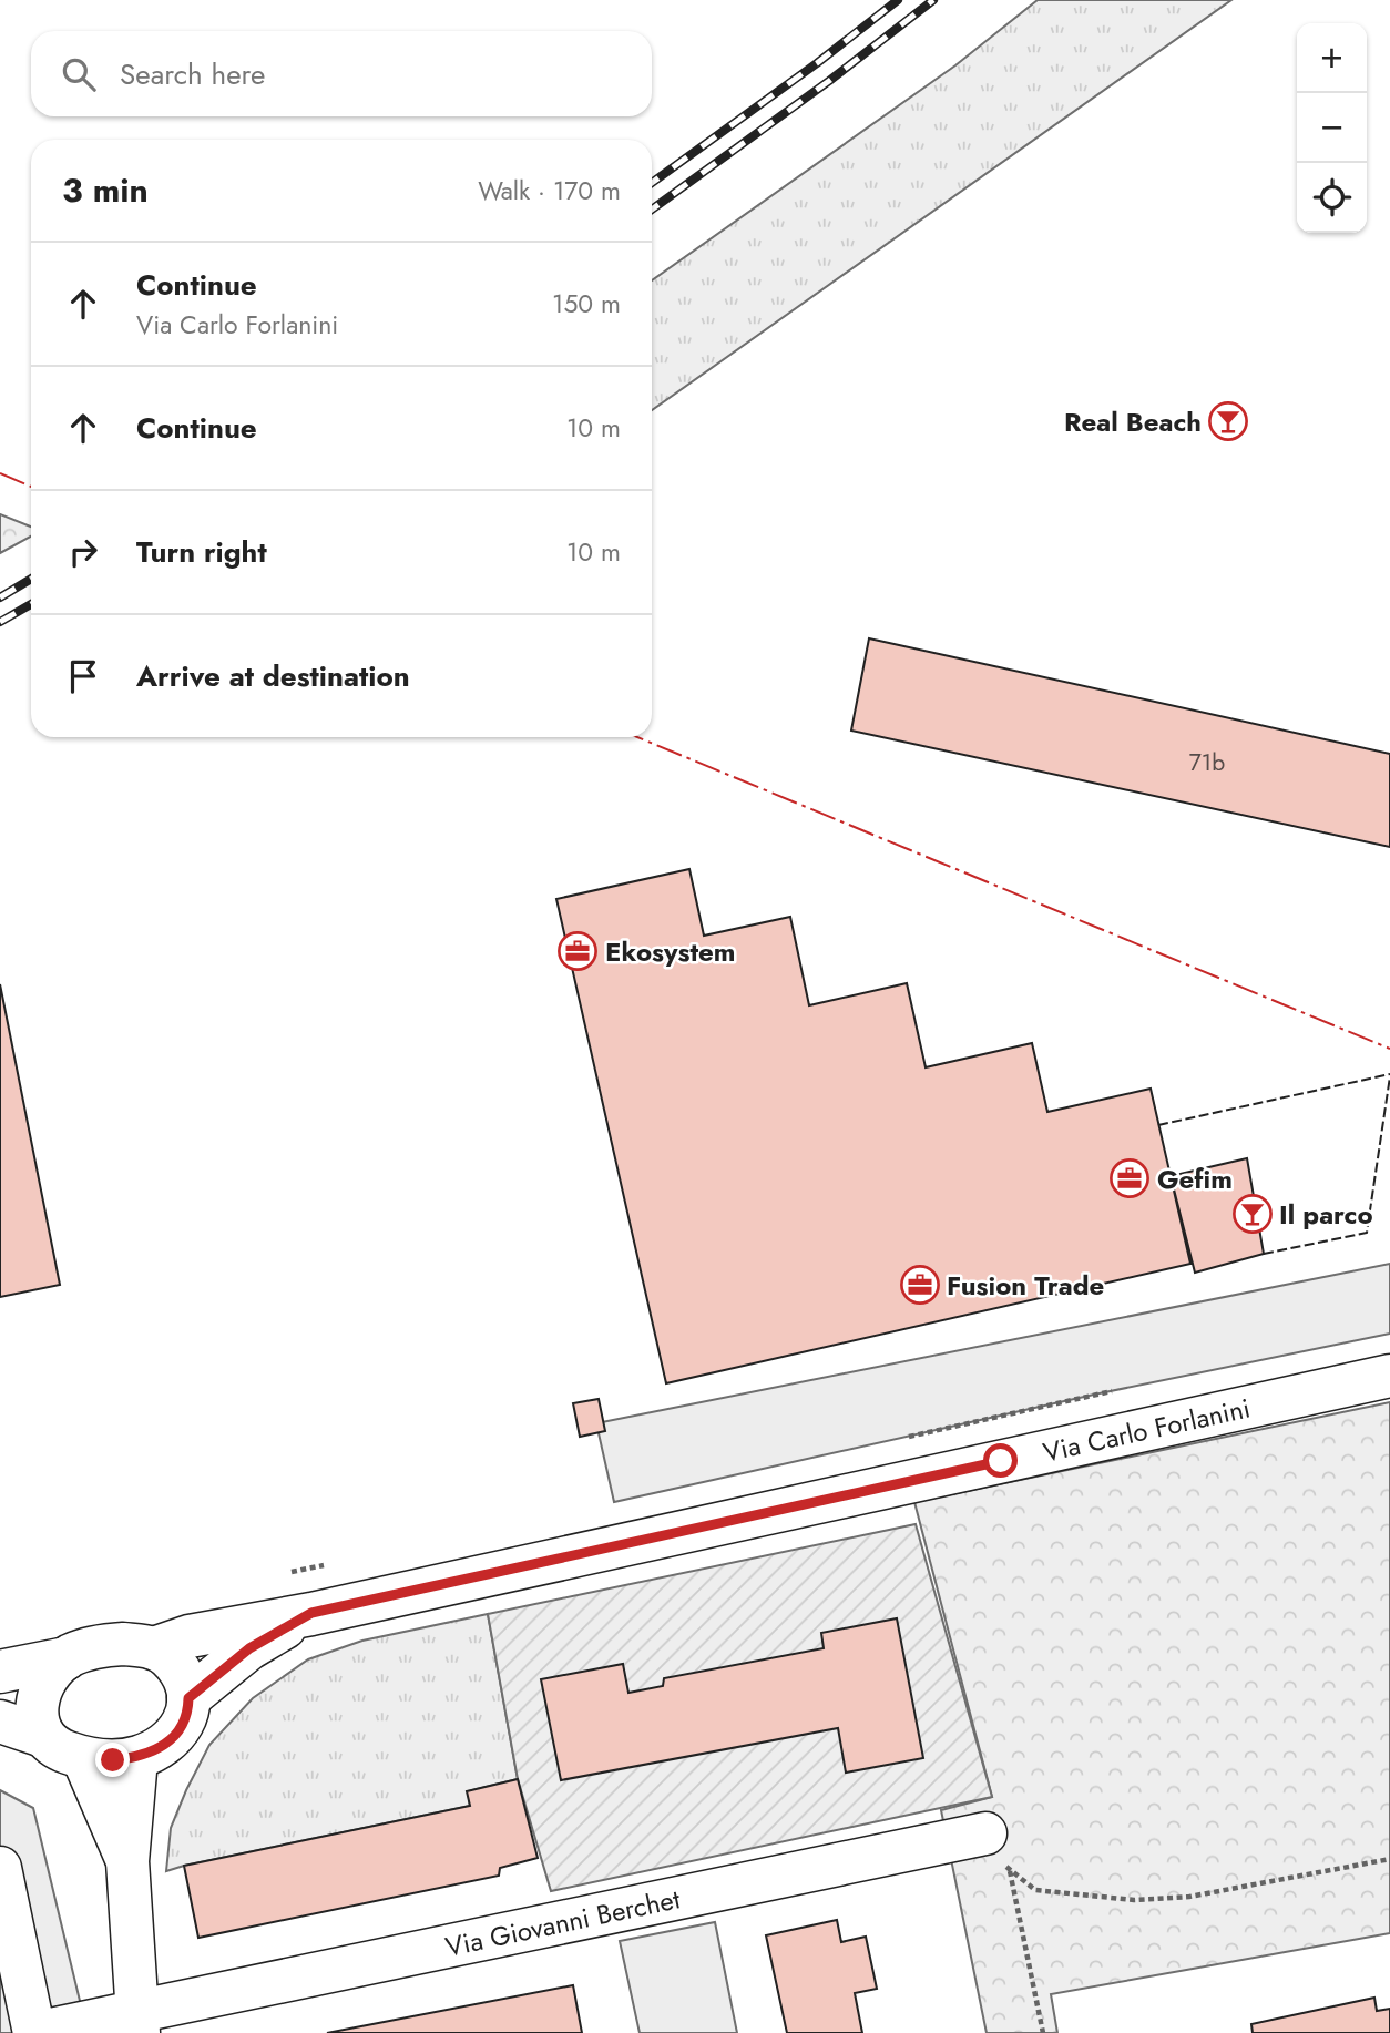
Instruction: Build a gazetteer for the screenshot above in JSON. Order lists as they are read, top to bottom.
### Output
{
  "streets": {
    "street": ["Via Carlo Forlanini", "Via Giovanni Berchet"]
  },
  "places": {
    "bar": ["Real Beach", "Il parco"],
    "office": ["Ekosystem", "Gefim", "Fusion Trade"]
  },
  "house_numbers": ["71b"],
  "page": {
    "map_buttons": ["+", "−"],
    "search": "Search here",
    "heading": ["3 min", "Walk · 170 m"],
    "list": [
      ["Continue", "Via Carlo Forlanini", "150 m"],
      ["Continue", "10 m"],
      ["Turn right", "10 m"],
      "Arrive at destination"
    ]
  }
}
